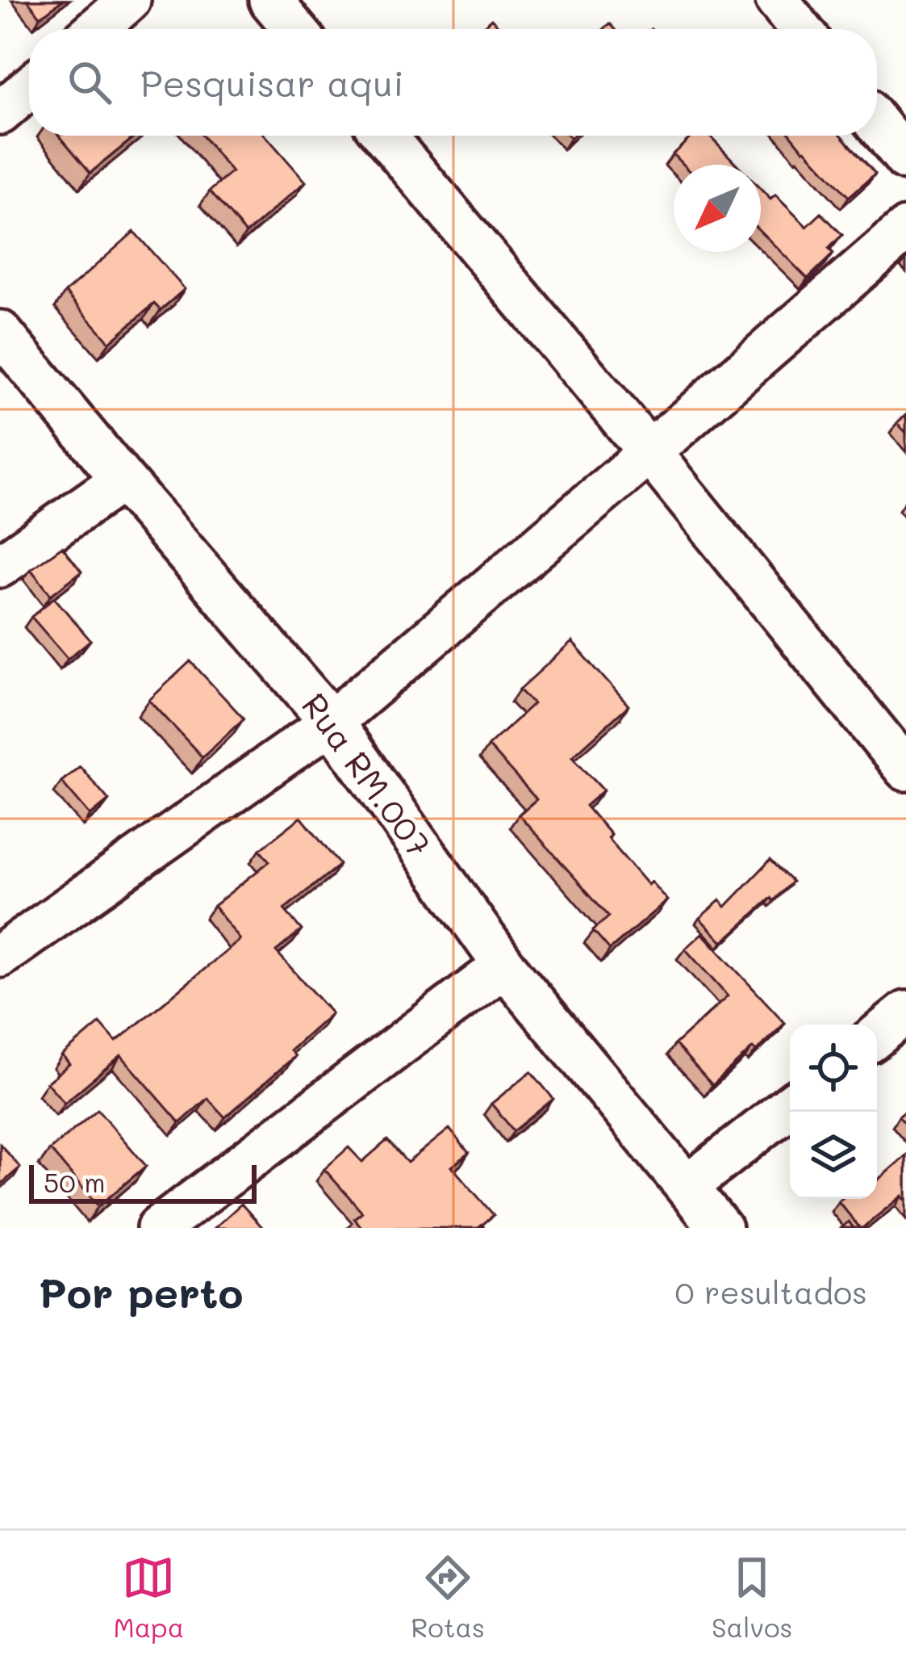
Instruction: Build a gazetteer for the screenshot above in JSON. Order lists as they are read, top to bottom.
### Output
{
  "streets": {
    "street": ["Rua RM.007"]
  },
  "scale_bar": "50 m",
  "north": "bottom left",
  "page": {
    "search": "Pesquisar aqui",
    "scale": "50 m",
    "heading": ["Por perto", "0 resultados"],
    "nav": ["Mapa", "Rotas", "Salvos"]
  }
}
